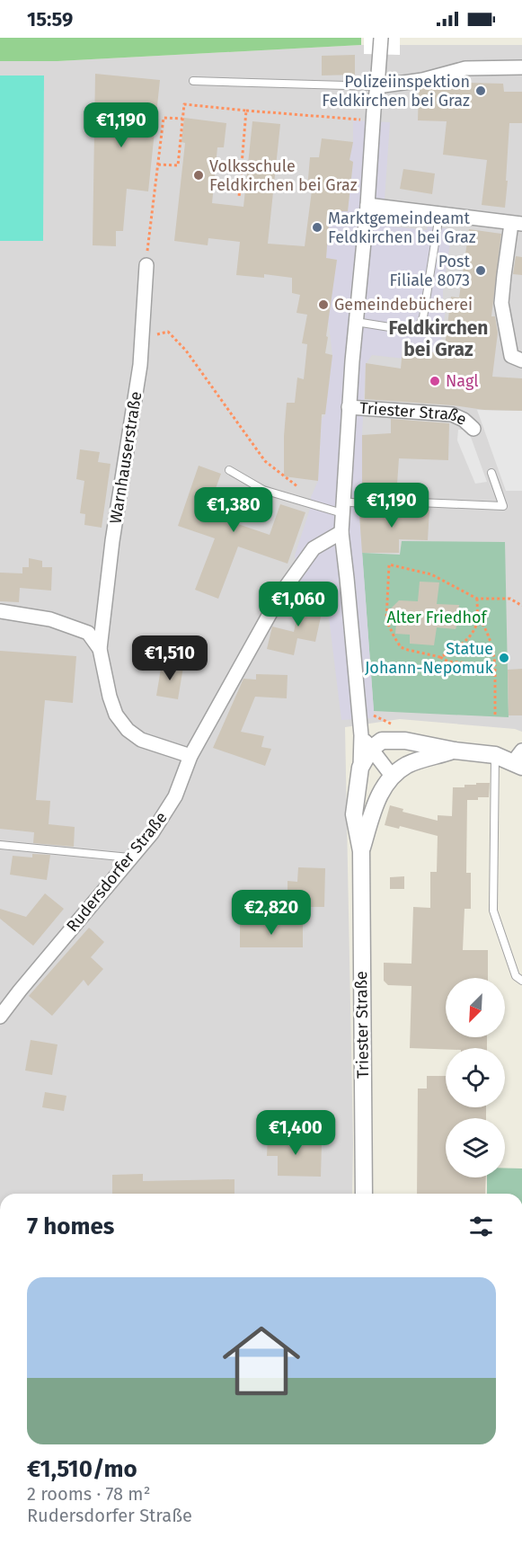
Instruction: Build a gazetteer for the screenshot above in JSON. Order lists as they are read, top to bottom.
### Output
{
  "streets": {
    "street": ["Triester Straße", "Warnhauserstraße", "Rudersdorfer Straße"]
  },
  "crossings": [
    ["Triester Straße", "Rudersdorfer Straße"],
    ["Warnhauserstraße", "Rudersdorfer Straße"]
  ],
  "districts": ["Feldkirchen bei Graz"],
  "parks": ["Alter Friedhof"],
  "places": [
    "Polizeiinspektion Feldkirchen bei Graz",
    "Volksschule Feldkirchen bei Graz",
    "Marktgemeindeamt Feldkirchen bei Graz",
    "Post Filiale 8073",
    "Gemeindebücherei",
    "Nagl",
    "Statue Johann-Nepomuk"
  ],
  "north": "bottom left",
  "page": {
    "status": "15:59",
    "price": [
      "€1,190",
      "€1,190",
      "€1,380",
      "€1,060",
      "€1,510",
      "€2,820",
      "€1,400"
    ],
    "heading": "7 homes",
    "list": [
      {
        "name": "€1,510/mo",
        "note": "2 rooms · 78 m² · Rudersdorfer Straße"
      }
    ]
  }
}
